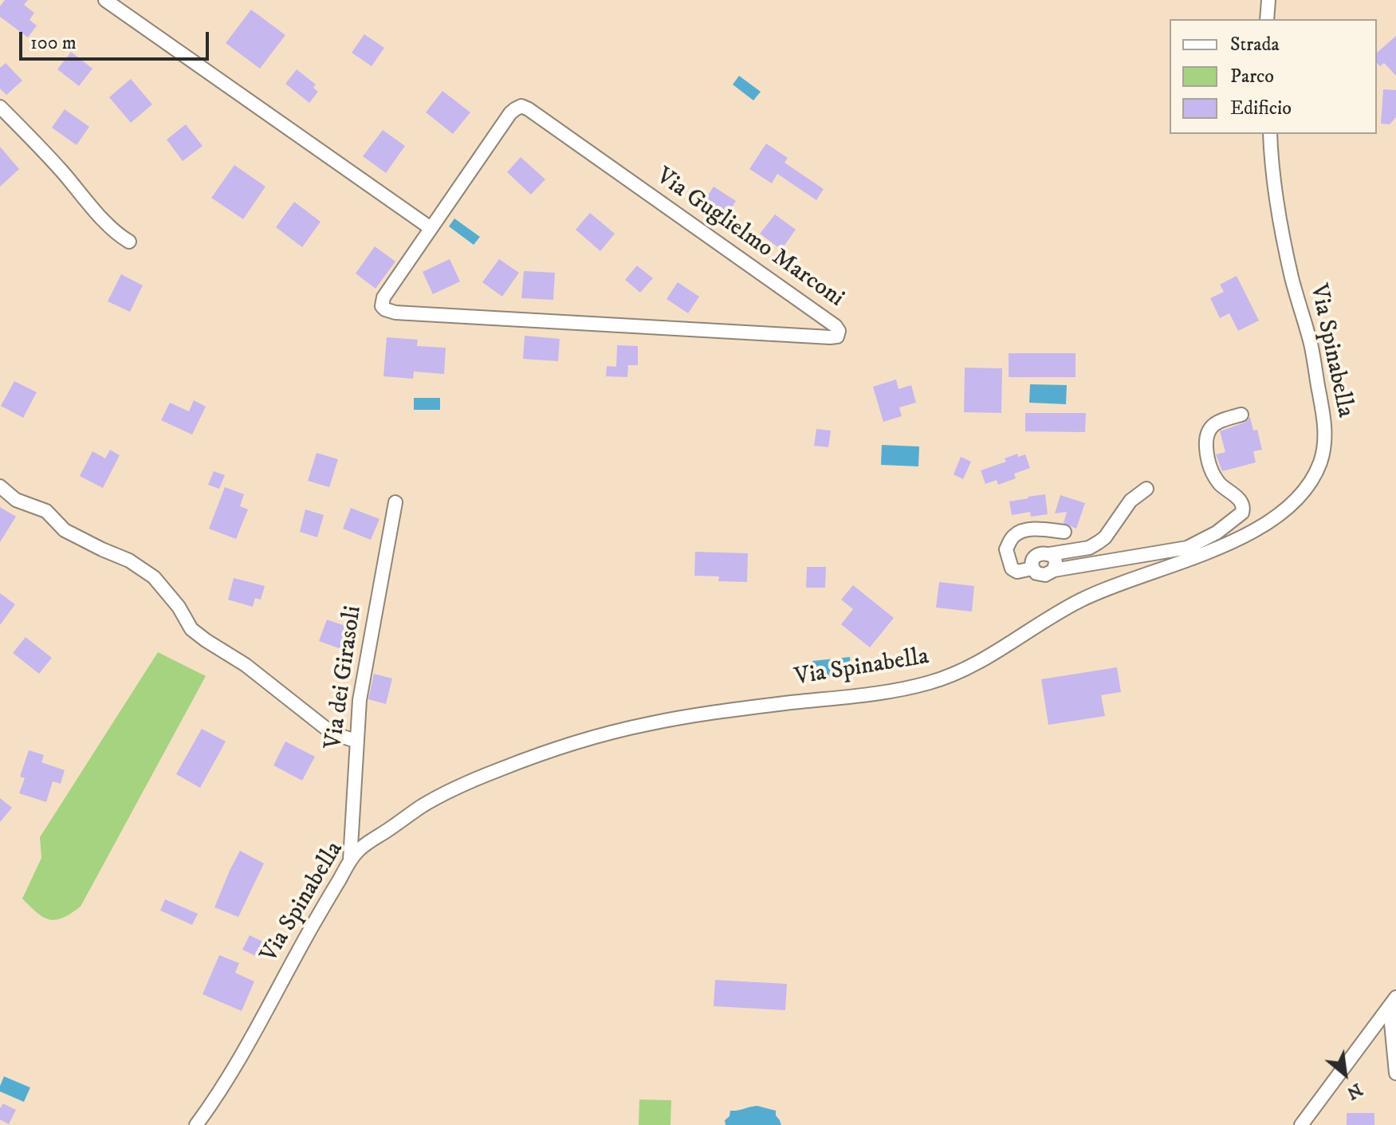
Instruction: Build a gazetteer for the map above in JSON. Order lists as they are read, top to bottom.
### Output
{
  "streets": {
    "street": ["Via Guglielmo Marconi", "Via Spinabella", "Via dei Girasoli"]
  },
  "crossings": [
    ["Via Spinabella", "Via dei Girasoli"]
  ],
  "legend": ["Strada", "Parco", "Edificio"],
  "scale_bar": "100 m",
  "north": "bottom right"
}
